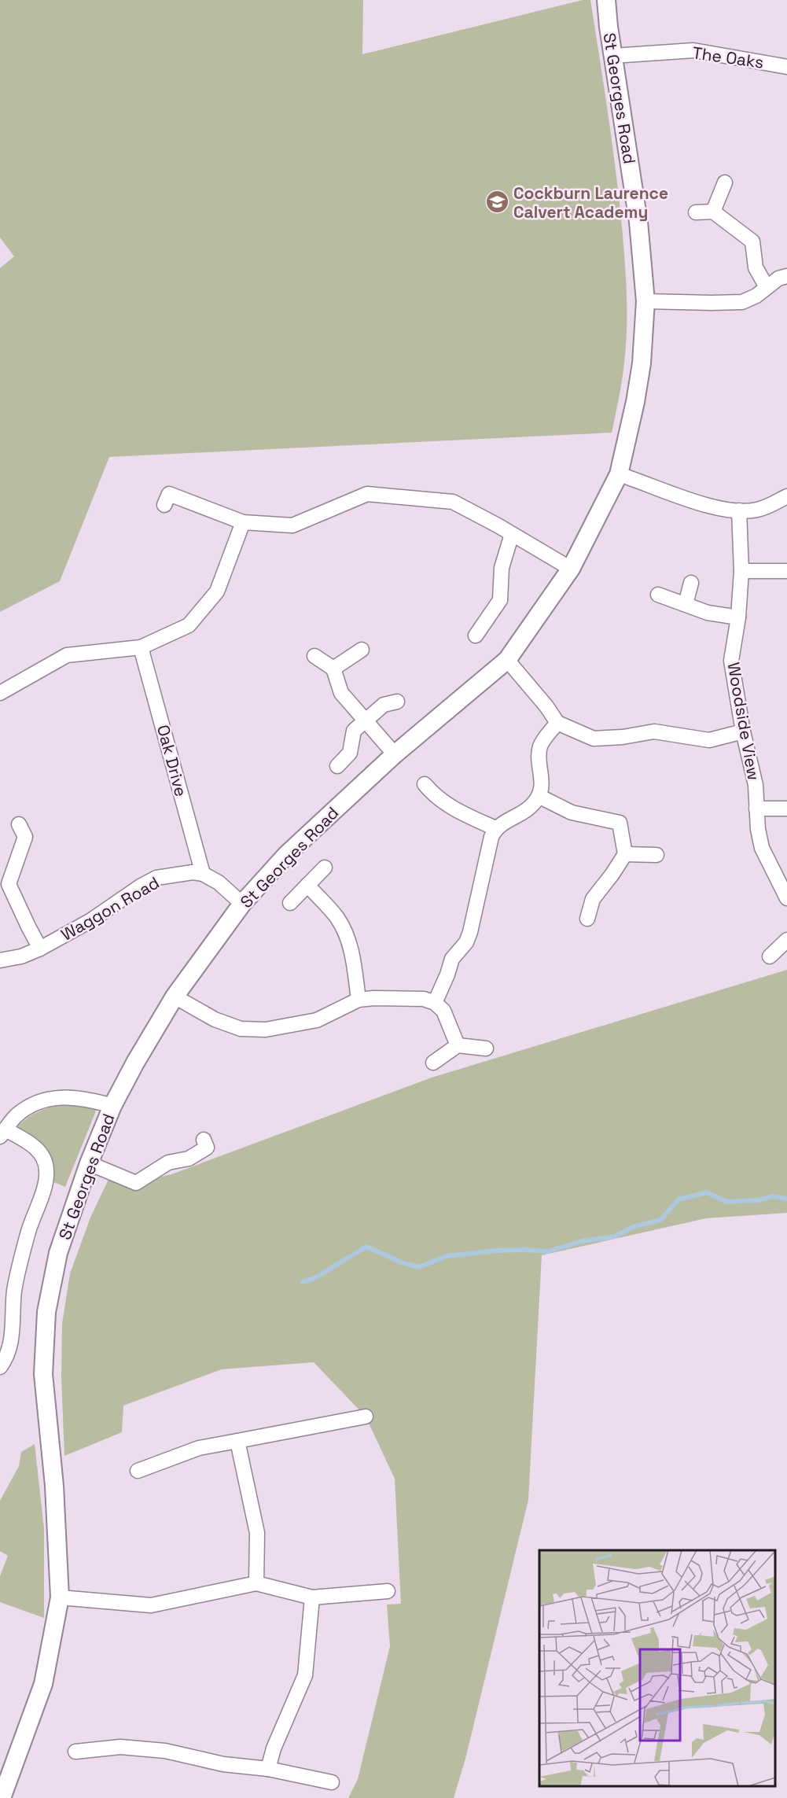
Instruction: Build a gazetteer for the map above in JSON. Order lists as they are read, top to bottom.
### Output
{
  "streets": {
    "street": [
      "The Oaks",
      "St Georges Road",
      "Woodside View",
      "Oak Drive",
      "Waggon Road"
    ]
  },
  "crossings": [
    ["The Oaks", "St Georges Road"],
    ["Oak Drive", "Waggon Road"]
  ],
  "places": {
    "school or university": ["Cockburn Laurence Calvert Academy"]
  }
}
